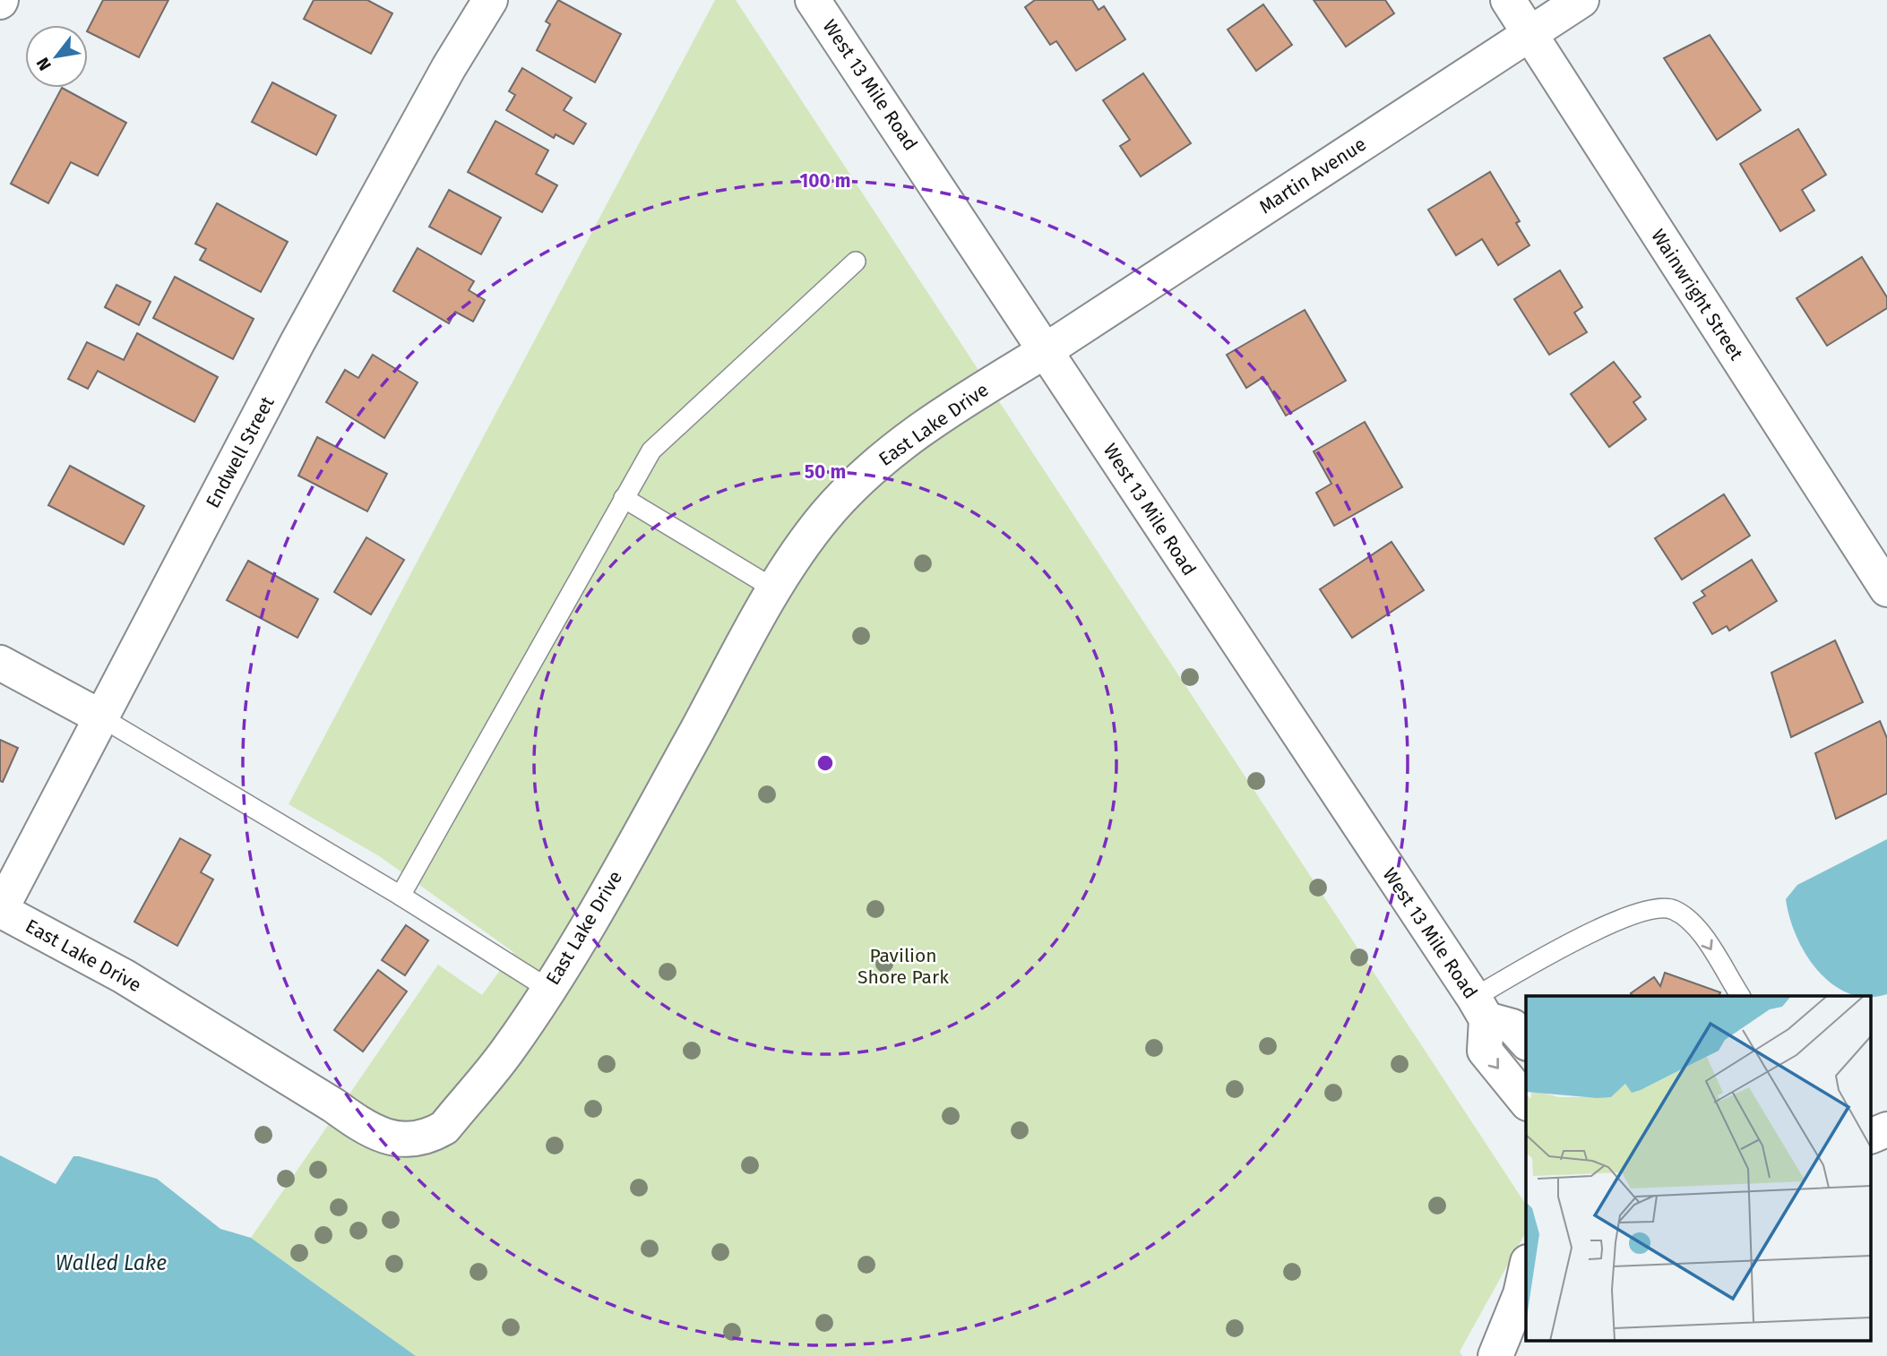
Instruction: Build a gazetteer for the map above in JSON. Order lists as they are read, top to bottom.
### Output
{
  "streets": {
    "street": [
      "West 13 Mile Road",
      "Martin Avenue",
      "Wainwright Street",
      "East Lake Drive",
      "Endwell Street"
    ]
  },
  "crossings": [
    ["West 13 Mile Road", "Martin Avenue"],
    ["West 13 Mile Road", "East Lake Drive"],
    ["Martin Avenue", "Wainwright Street"],
    ["Martin Avenue", "East Lake Drive"],
    ["East Lake Drive", "Endwell Street"]
  ],
  "water": ["Walled Lake"],
  "parks": ["Pavilion Shore Park"],
  "north": "bottom left",
  "rings": ["100 m", "50 m"]
}
